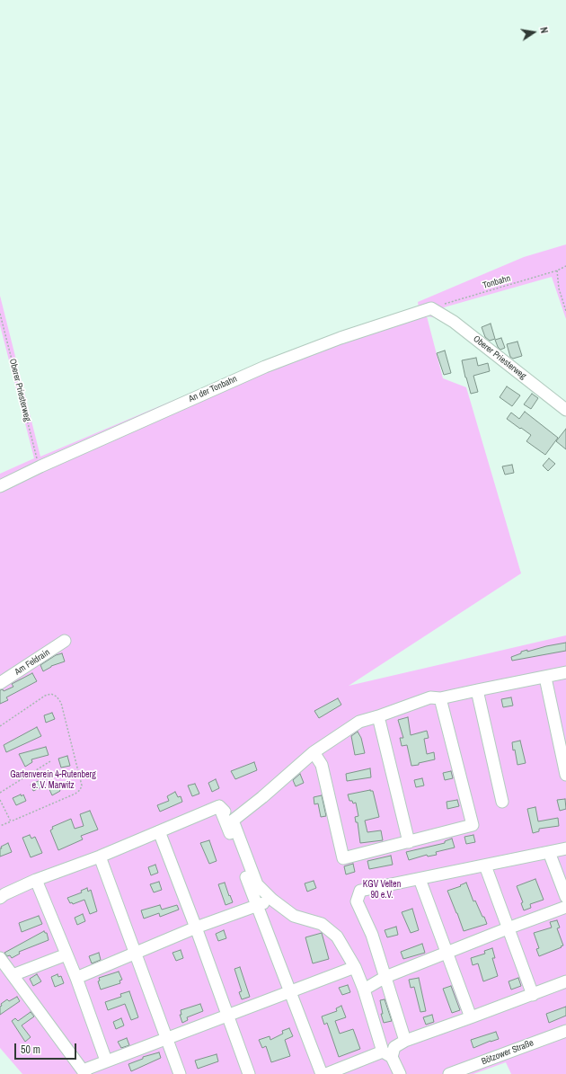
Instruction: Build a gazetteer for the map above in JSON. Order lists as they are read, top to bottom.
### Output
{
  "streets": {
    "street": [
      "Oberer Priesterweg",
      "An der Tonbahn",
      "Am Feldrain",
      "Bötzower Straße"
    ],
    "path": ["Tonbahn"]
  },
  "crossings": [
    ["Tonbahn", "Oberer Priesterweg"],
    ["Tonbahn", "An der Tonbahn"],
    ["Oberer Priesterweg", "An der Tonbahn"]
  ],
  "parks": ["Gartenverein 4-Rutenberg e. V. Marwitz", "KGV Velten 90 e.V."],
  "scale_bar": "50 m",
  "north": "right"
}
